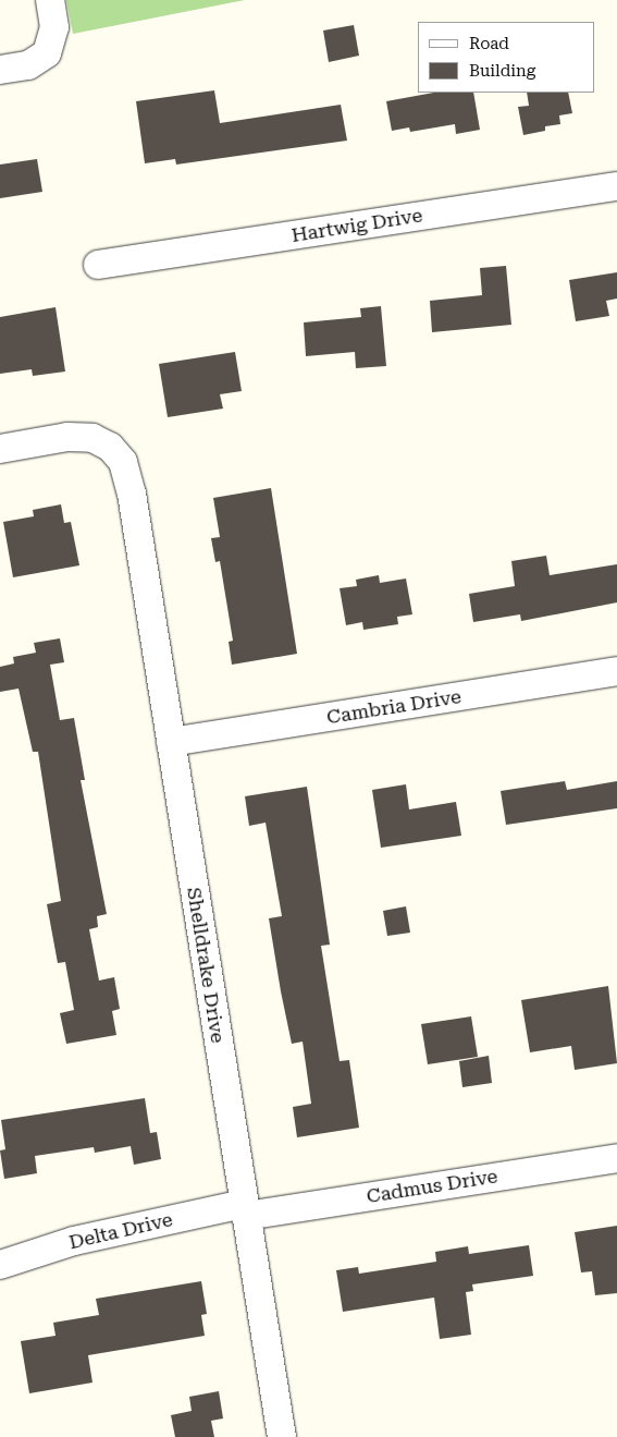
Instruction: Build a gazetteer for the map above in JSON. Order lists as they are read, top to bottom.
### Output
{
  "streets": {
    "street": [
      "Hartwig Drive",
      "Cambria Drive",
      "Shelldrake Drive",
      "Cadmus Drive",
      "Delta Drive"
    ]
  },
  "crossings": [
    ["Cambria Drive", "Shelldrake Drive"],
    ["Shelldrake Drive", "Cadmus Drive"],
    ["Shelldrake Drive", "Delta Drive"],
    ["Cadmus Drive", "Delta Drive"]
  ],
  "legend": ["Road", "Building"]
}
